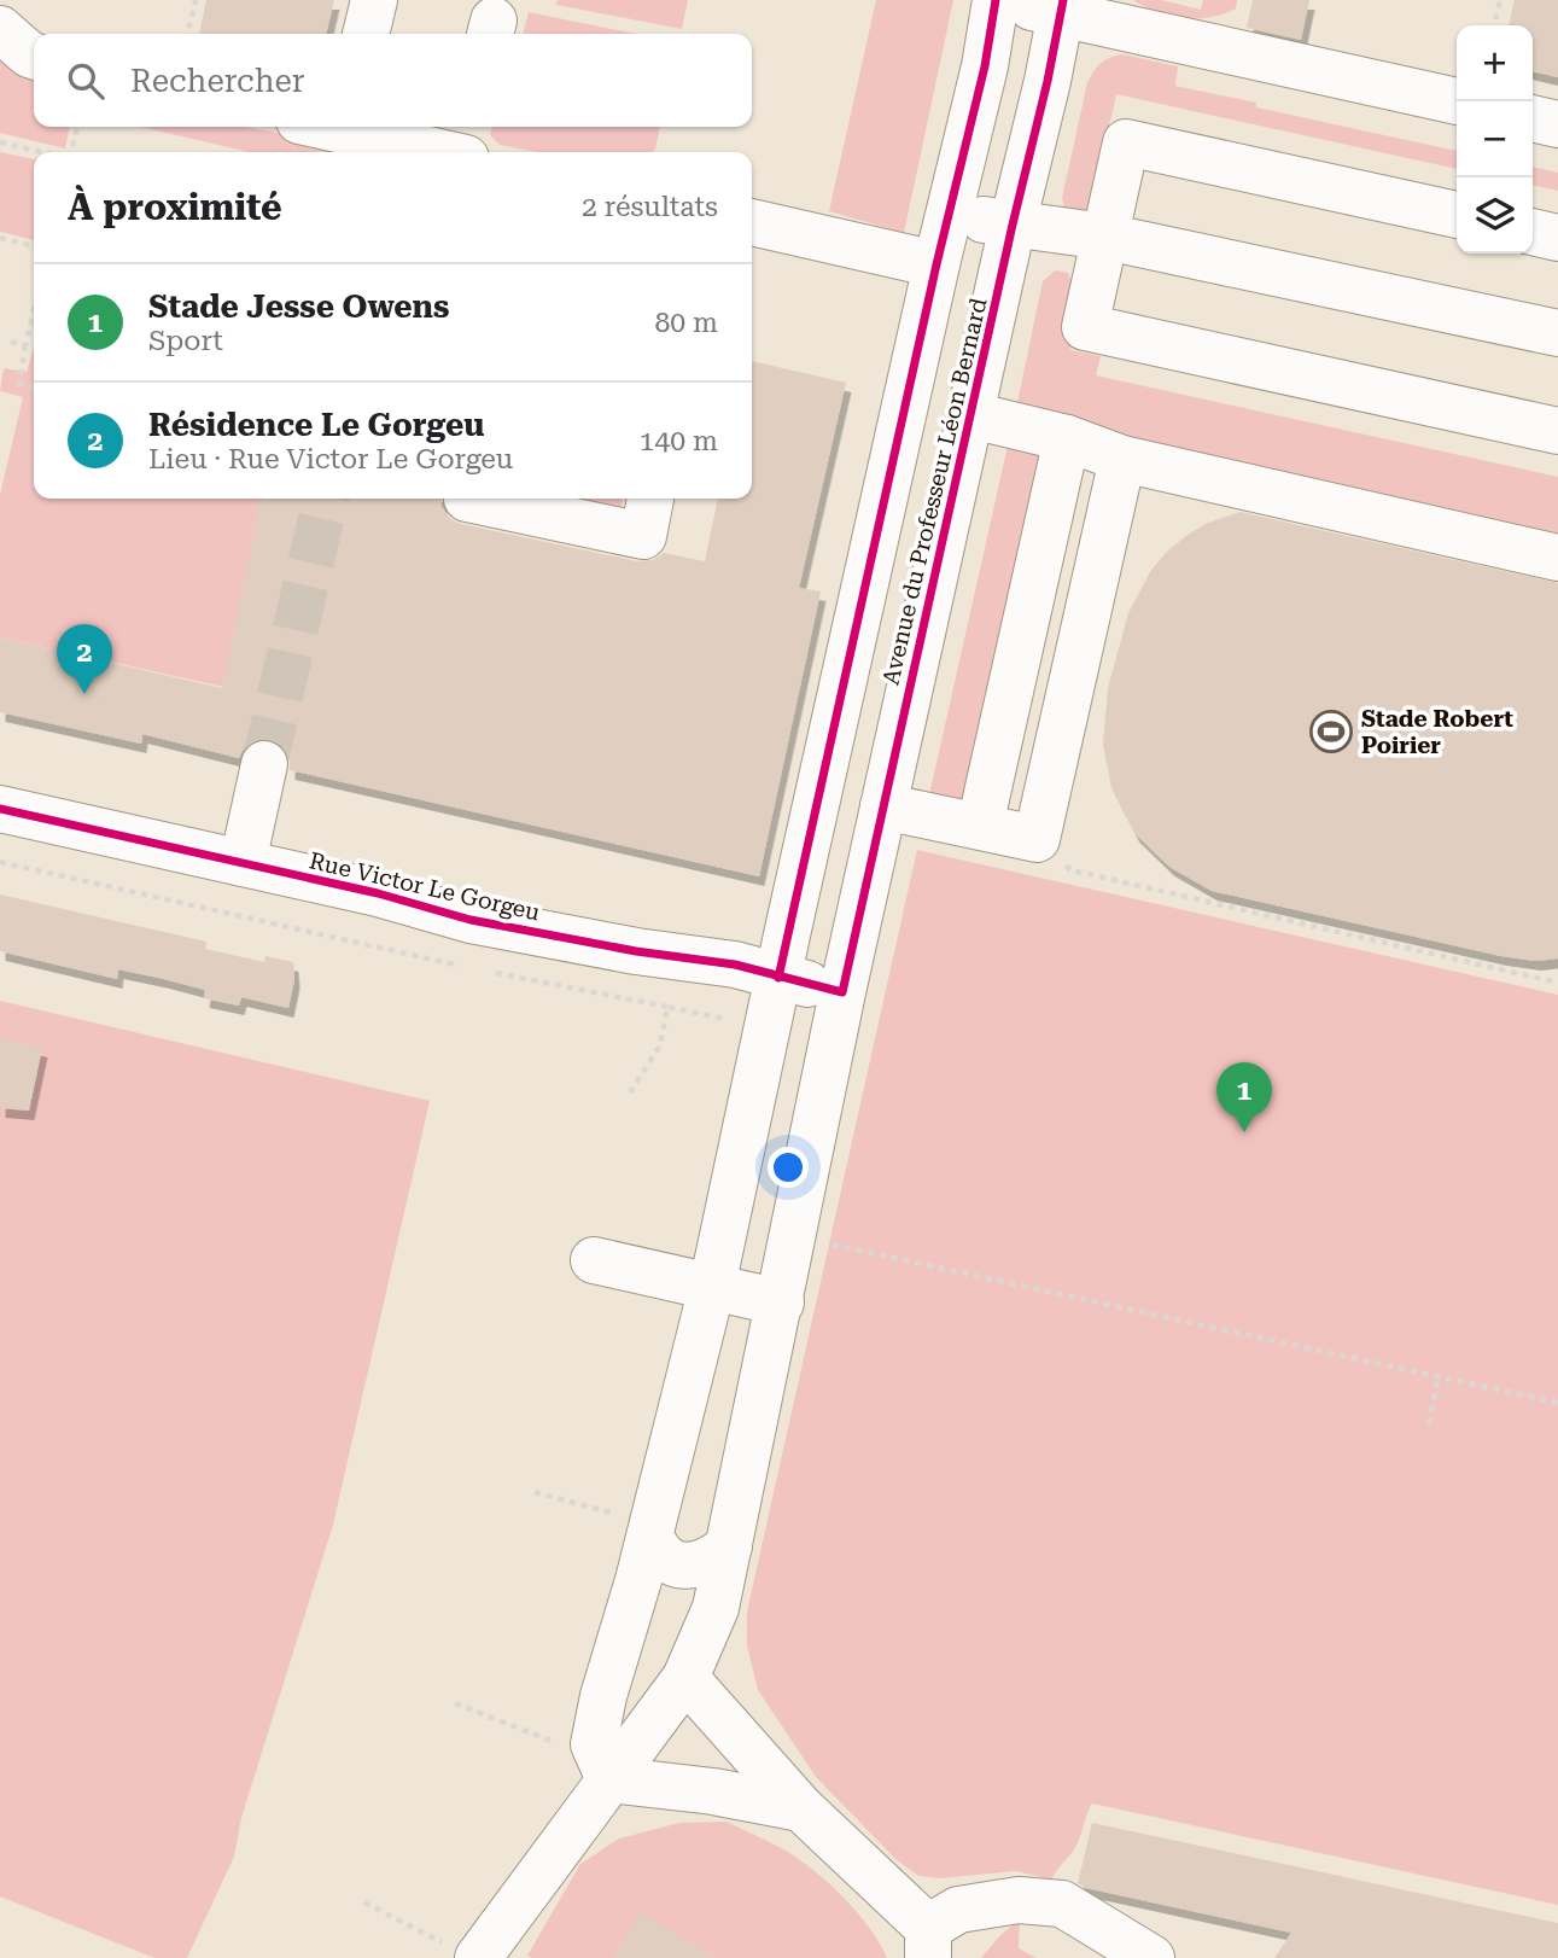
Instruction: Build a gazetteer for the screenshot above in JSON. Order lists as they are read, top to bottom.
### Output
{
  "streets": {
    "street": ["Avenue du Professeur Léon Bernard", "Rue Victor Le Gorgeu"]
  },
  "crossings": [
    ["Avenue du Professeur Léon Bernard", "Rue Victor Le Gorgeu"]
  ],
  "places": {
    "sports": ["Stade Robert Poirier"]
  },
  "page": {
    "map_buttons": ["+", "−"],
    "search": "Rechercher",
    "heading": ["À proximité", "2 résultats"],
    "list": [
      {
        "mark": "1",
        "name": "Stade Jesse Owens",
        "note": "Sport",
        "value": "80 m"
      },
      {
        "mark": "2",
        "name": "Résidence Le Gorgeu",
        "note": "Lieu · Rue Victor Le Gorgeu",
        "value": "140 m"
      }
    ],
    "pins": ["2", "1"]
  }
}
